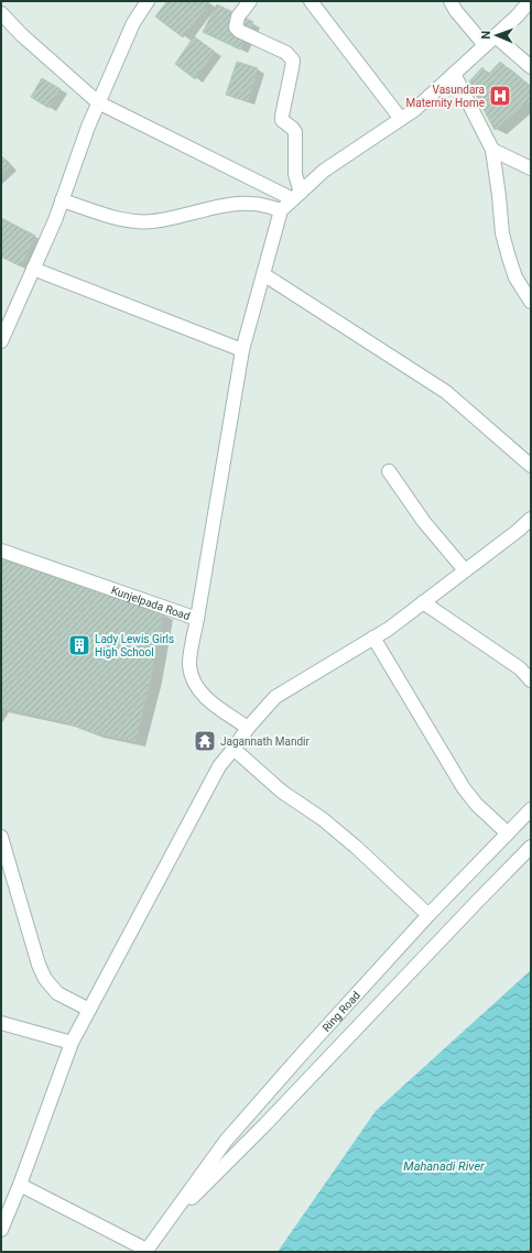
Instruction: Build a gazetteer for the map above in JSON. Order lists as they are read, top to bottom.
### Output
{
  "streets": {
    "street": ["Kunjelpada Road", "Ring Road"]
  },
  "water": ["Mahanadi River"],
  "places": {
    "hospital": ["Vasundara Maternity Home"],
    "building": ["Lady Lewis Girls High School"],
    "temple": ["Jagannath Mandir"]
  },
  "north": "left"
}
